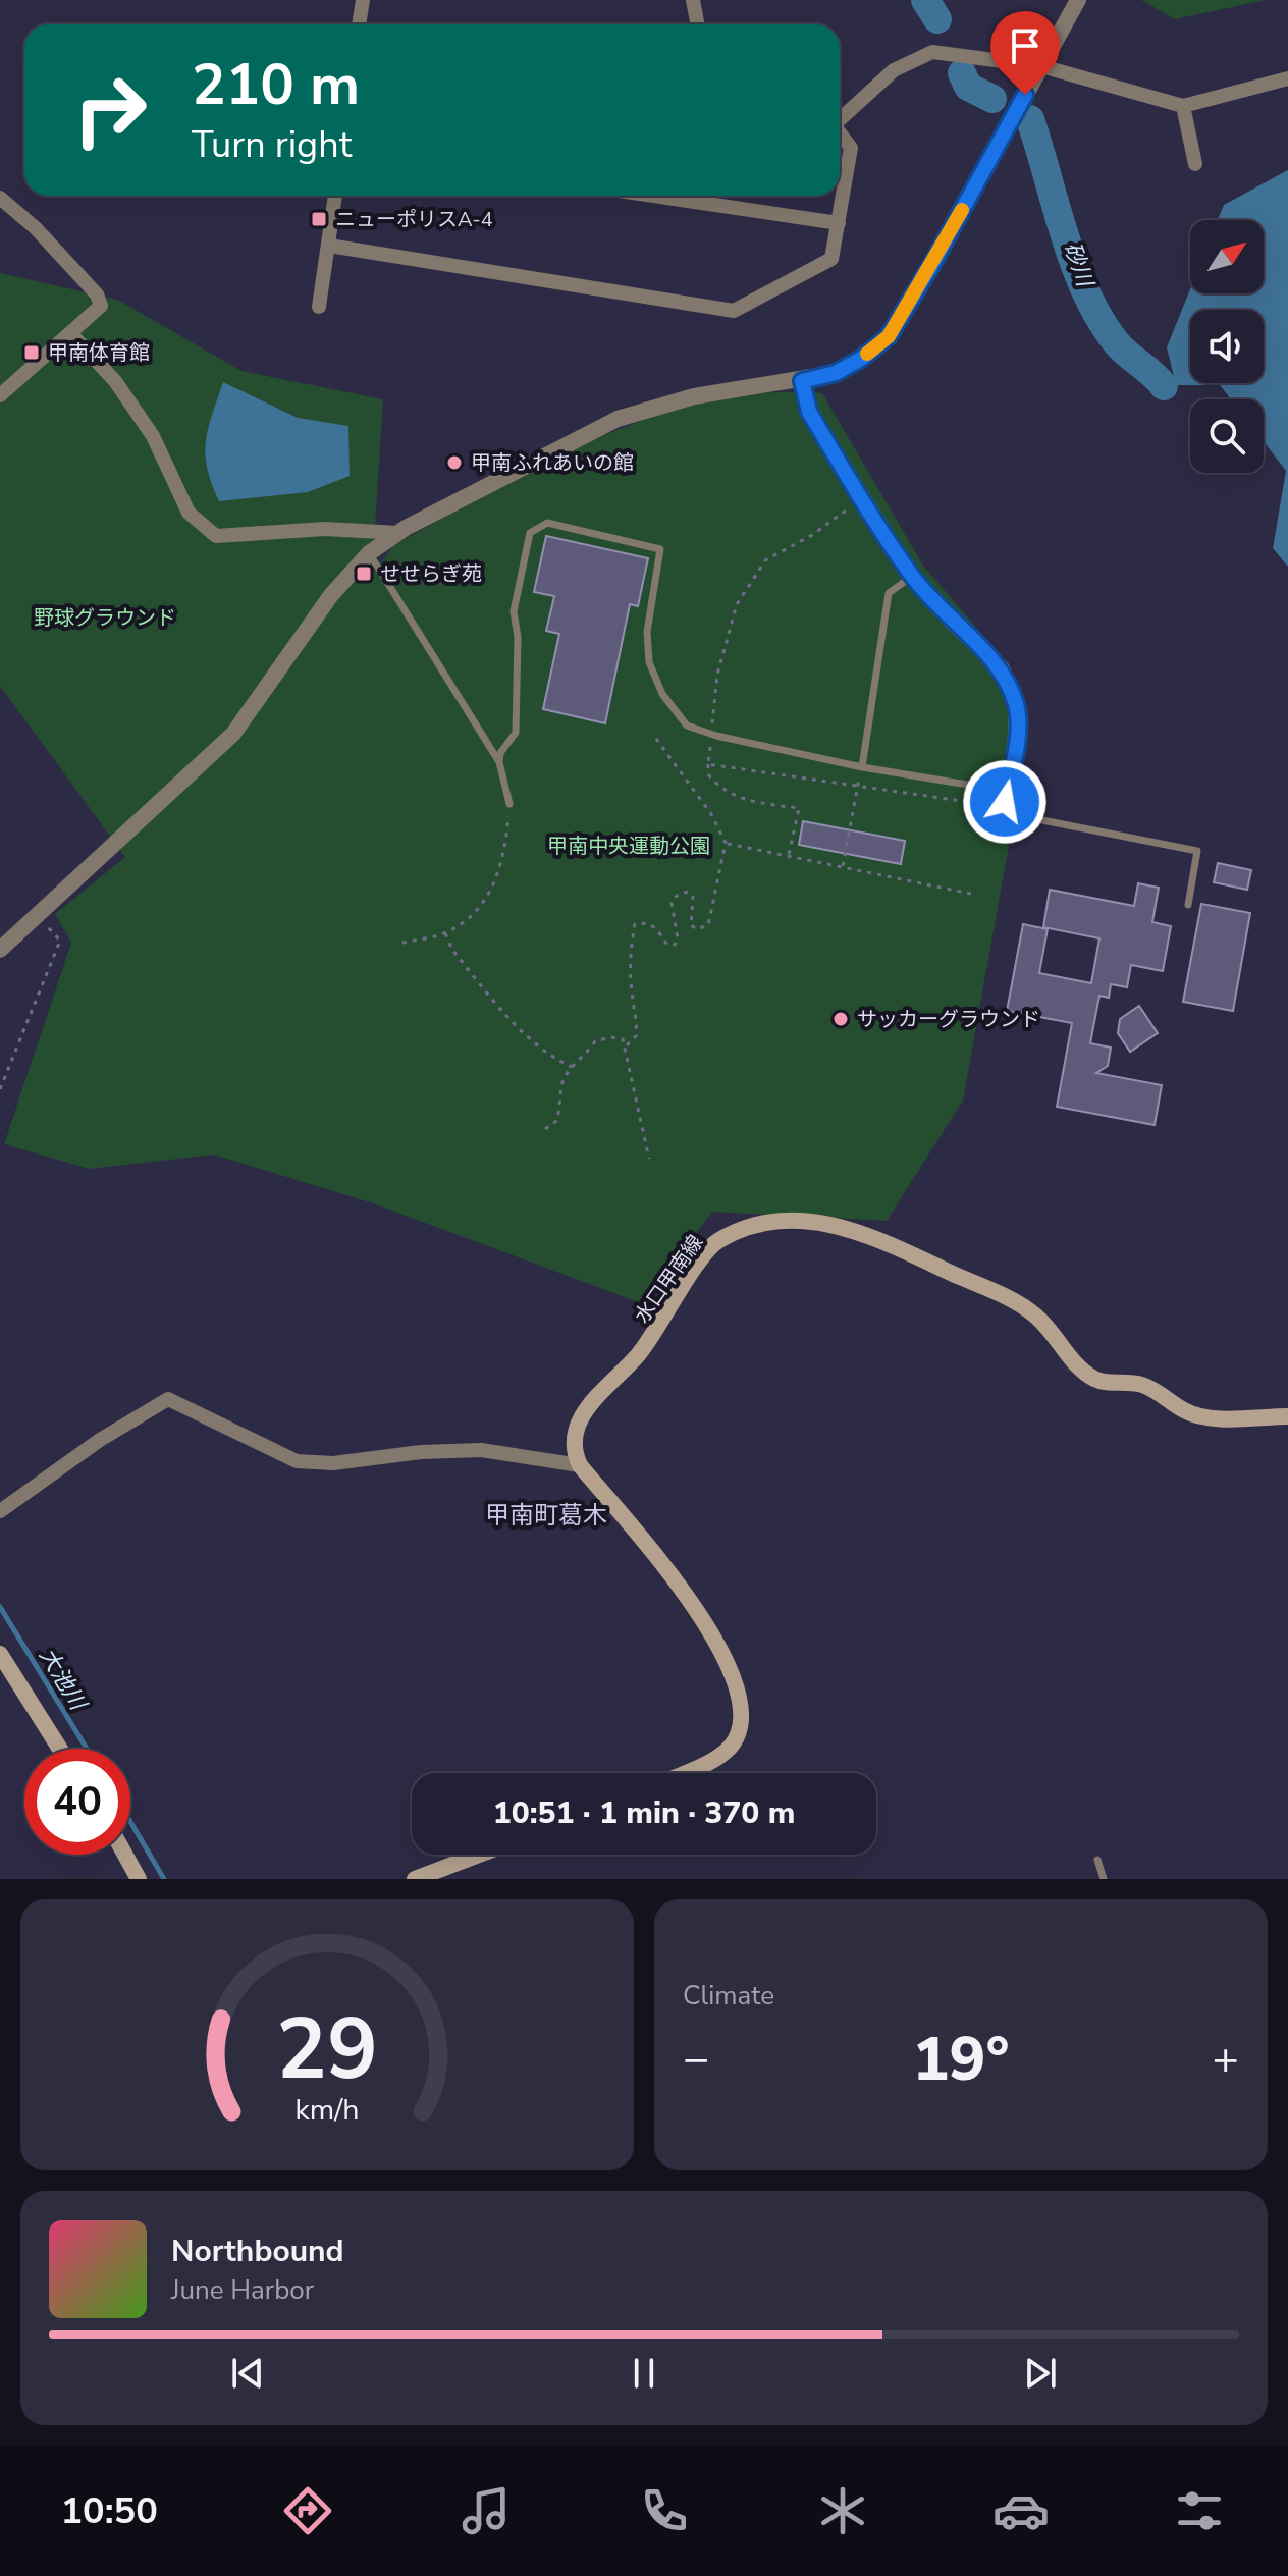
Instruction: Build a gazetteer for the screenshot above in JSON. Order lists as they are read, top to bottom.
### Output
{
  "streets": {
    "main road": ["水口甲南線"]
  },
  "districts": ["甲南町葛木"],
  "water": ["砂川", "大池川"],
  "parks": ["野球グラウンド", "甲南中央運動公園"],
  "places": {
    "transit": ["ニューポリスA-4", "甲南体育館", "せせらぎ苑"],
    "other": ["甲南ふれあいの館", "サッカーグラウンド"]
  },
  "north": "top right",
  "page": {
    "turn": ["210 m", "Turn right"],
    "limit": "40",
    "trip": "10:51 · 1 min · 370 m",
    "tile": "Climate",
    "heat": ["−", "19°", "+"],
    "song": ["Northbound", "June Harbor"],
    "tabs": "10:50",
    "gauge": ["29", "km/h"]
  }
}
